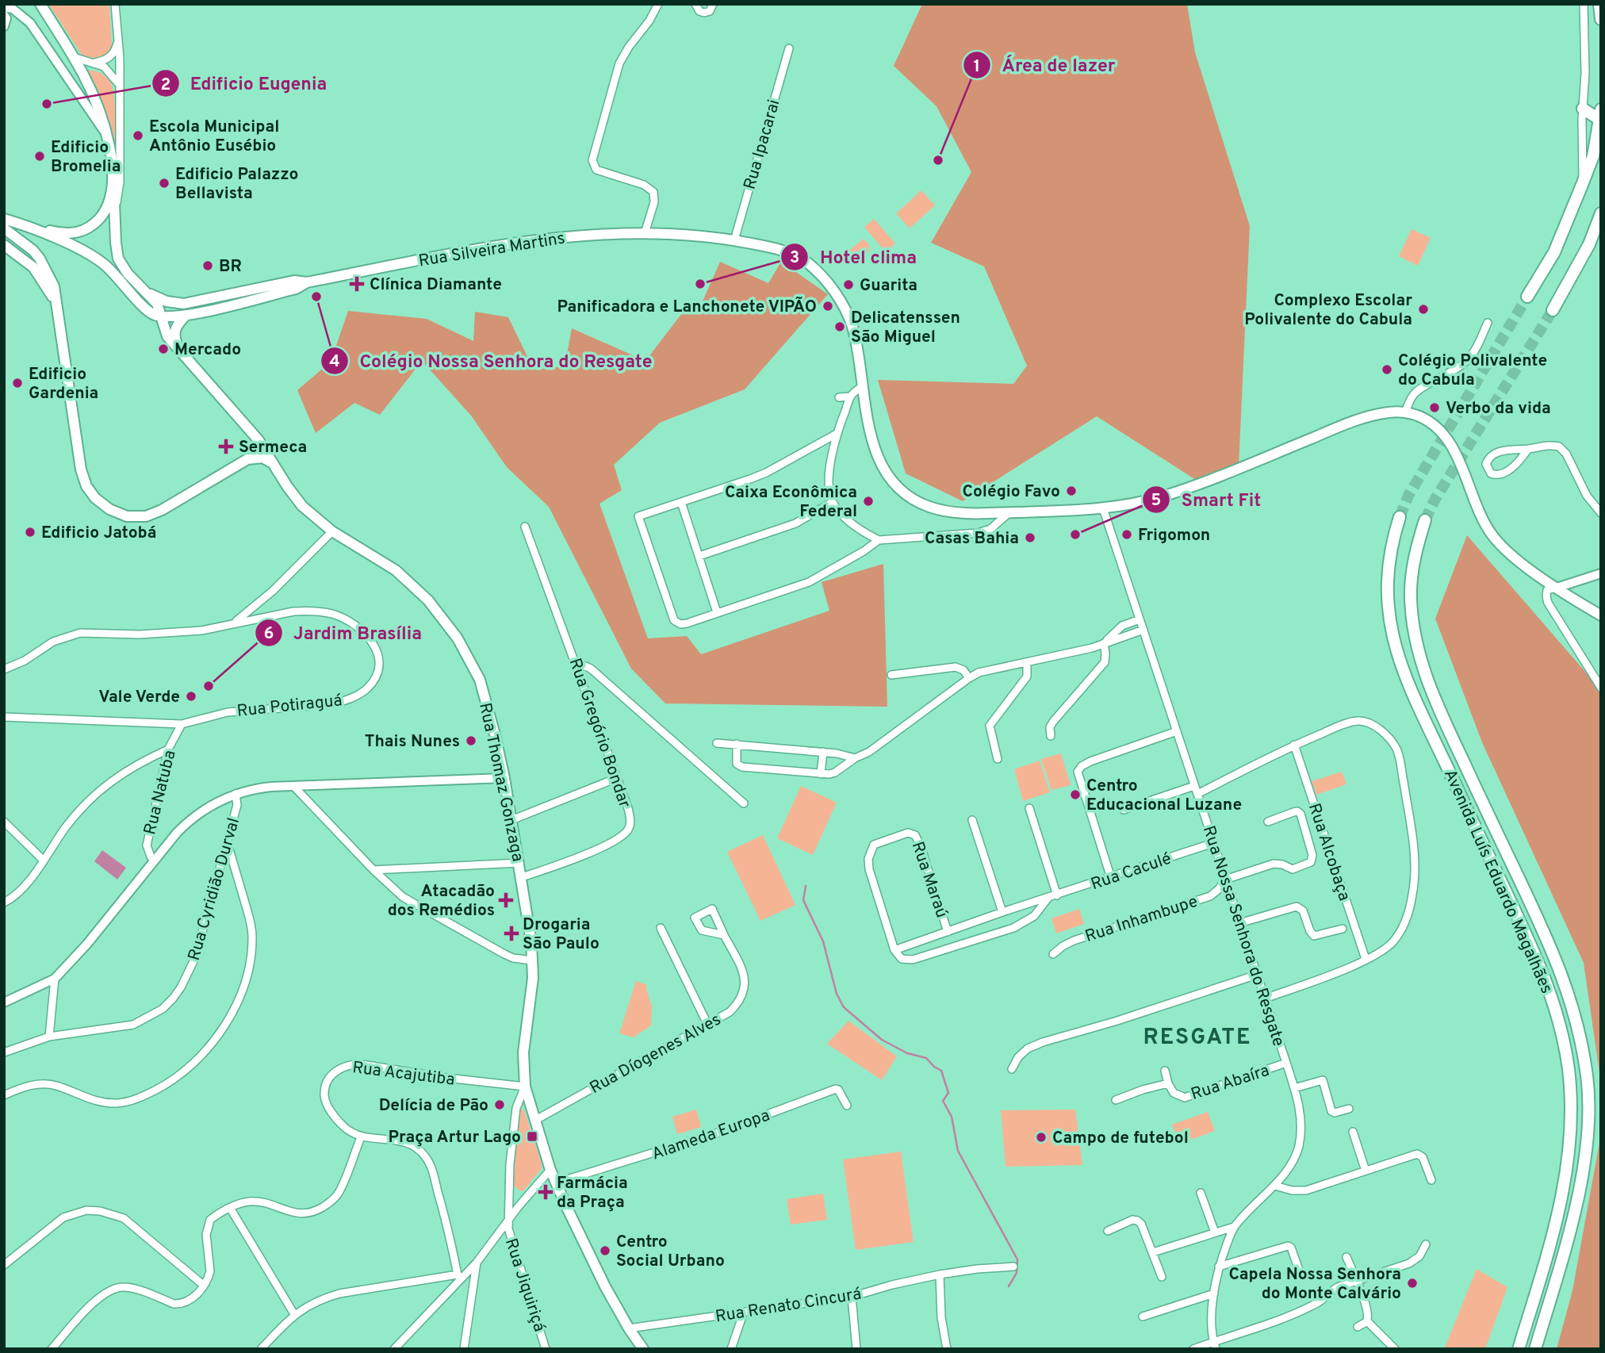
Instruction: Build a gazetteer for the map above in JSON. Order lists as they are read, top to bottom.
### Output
{
  "streets": {
    "main road": ["Rua Silveira Martins", "Rua Thomaz Gonzaga", "Avenida Luís Eduardo Magalhães"],
    "street": [
      "Rua Ipacarai",
      "Rua Potiraguá",
      "Rua Gregório Bondar",
      "Rua Natuba",
      "Rua Alcobaça",
      "Rua Caculé",
      "Rua Maraú",
      "Rua Cyridião Durval",
      "Rua Inhambupe",
      "Rua Nossa Senhora do Resgate",
      "Rua Díogenes Alves",
      "Rua Acajutiba",
      "Rua Abaíra",
      "Alameda Europa",
      "Rua Jiquiriçá",
      "Rua Renato Cincurá"
    ]
  },
  "crossings": [
    ["Rua Ipacarai", "Rua Silveira Martins"],
    ["Rua Silveira Martins", "Rua Thomaz Gonzaga"],
    ["Rua Silveira Martins", "Rua Nossa Senhora do Resgate"],
    ["Rua Potiraguá", "Rua Natuba"],
    ["Rua Gregório Bondar", "Rua Thomaz Gonzaga"],
    ["Rua Thomaz Gonzaga", "Rua Díogenes Alves"],
    ["Rua Thomaz Gonzaga", "Rua Acajutiba"],
    ["Rua Thomaz Gonzaga", "Rua Jiquiriçá"],
    ["Rua Thomaz Gonzaga", "Rua Renato Cincurá"],
    ["Rua Caculé", "Rua Maraú"],
    ["Rua Caculé", "Rua Nossa Senhora do Resgate"],
    ["Rua Inhambupe", "Rua Nossa Senhora do Resgate"],
    ["Rua Nossa Senhora do Resgate", "Rua Abaíra"],
    ["Rua Acajutiba", "Rua Jiquiriçá"]
  ],
  "districts": ["RESGATE"],
  "places": {
    "other": [
      "Edificio Eugenia",
      "Escola Municipal Antônio Eusébio",
      "Edificio Bromelia",
      "Área de lazer",
      "Edificio Palazzo Bellavista",
      "BR",
      "Hotel clima",
      "Guarita",
      "Colégio Nossa Senhora do Resgate",
      "Panificadora e Lanchonete VIPÃO",
      "Complexo Escolar Polivalente do Cabula",
      "Delicatenssen São Miguel",
      "Mercado",
      "Colégio Polivalente do Cabula",
      "Edificio Gardenia",
      "Verbo da vida",
      "Colégio Favo",
      "Caixa Econômica Federal",
      "Edificio Jatobá",
      "Smart Fit",
      "Frigomon",
      "Casas Bahia",
      "Jardim Brasília",
      "Vale Verde",
      "Thais Nunes",
      "Centro Educacional Luzane",
      "Delícia de Pão",
      "Campo de futebol",
      "Centro Social Urbano",
      "Capela Nossa Senhora do Monte Calvário"
    ],
    "health": [
      "Clínica Diamante",
      "Sermeca",
      "Atacadão dos Remédios",
      "Drogaria São Paulo",
      "Farmácia da Praça"
    ],
    "transit": ["Praça Artur Lago"]
  }
}
